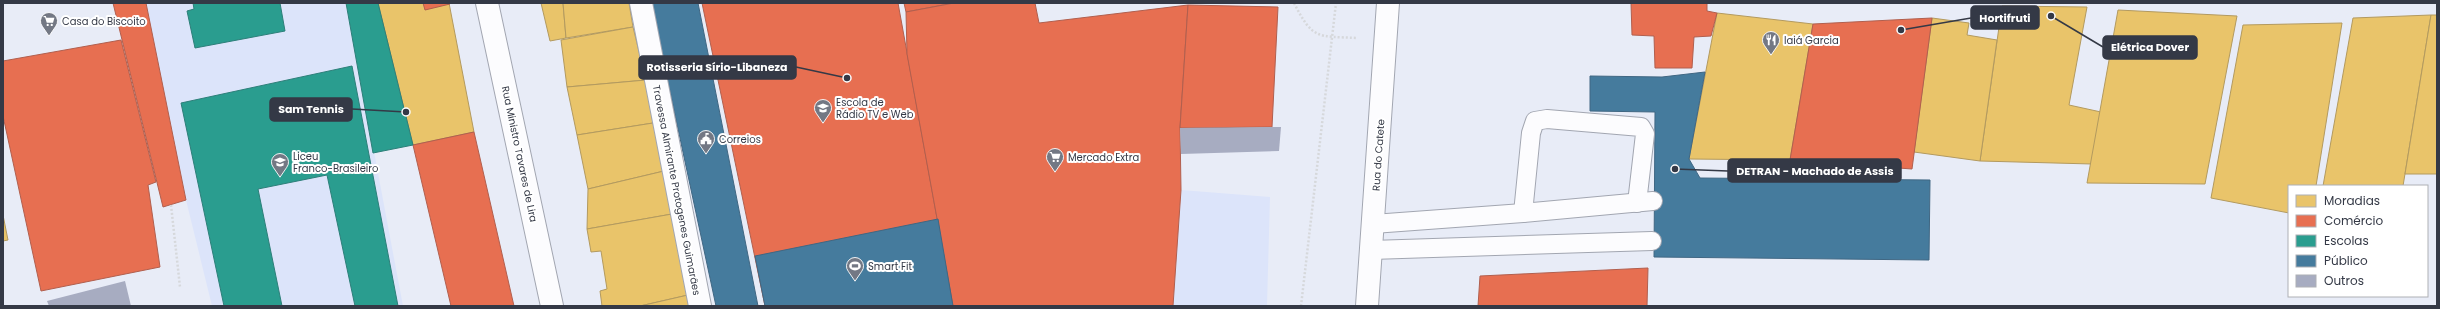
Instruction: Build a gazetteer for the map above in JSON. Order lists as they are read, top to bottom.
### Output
{
  "streets": {
    "street": ["Rua Ministro Tavares de Lira", "Rua do Catete", "Travessa Almirante Protogenes Guimarães"]
  },
  "places": {
    "other": [
      "Elétrica Dover",
      "Hortifruti",
      "Rotisseria Sírio-Libaneza",
      "Sam Tennis",
      "DETRAN - Machado de Assis"
    ],
    "supermarket": ["Casa do Biscoito", "Mercado Extra"],
    "restaurant": ["Iaiá Garcia"],
    "school or university": ["Escola de Rádio TV e Web", "Liceu Franco-Brasileiro"],
    "public building": ["Correios"],
    "sports": ["Smart Fit"]
  },
  "legend": [
    "Moradias",
    "Comércio",
    "Escolas",
    "Público",
    "Outros"
  ]
}
